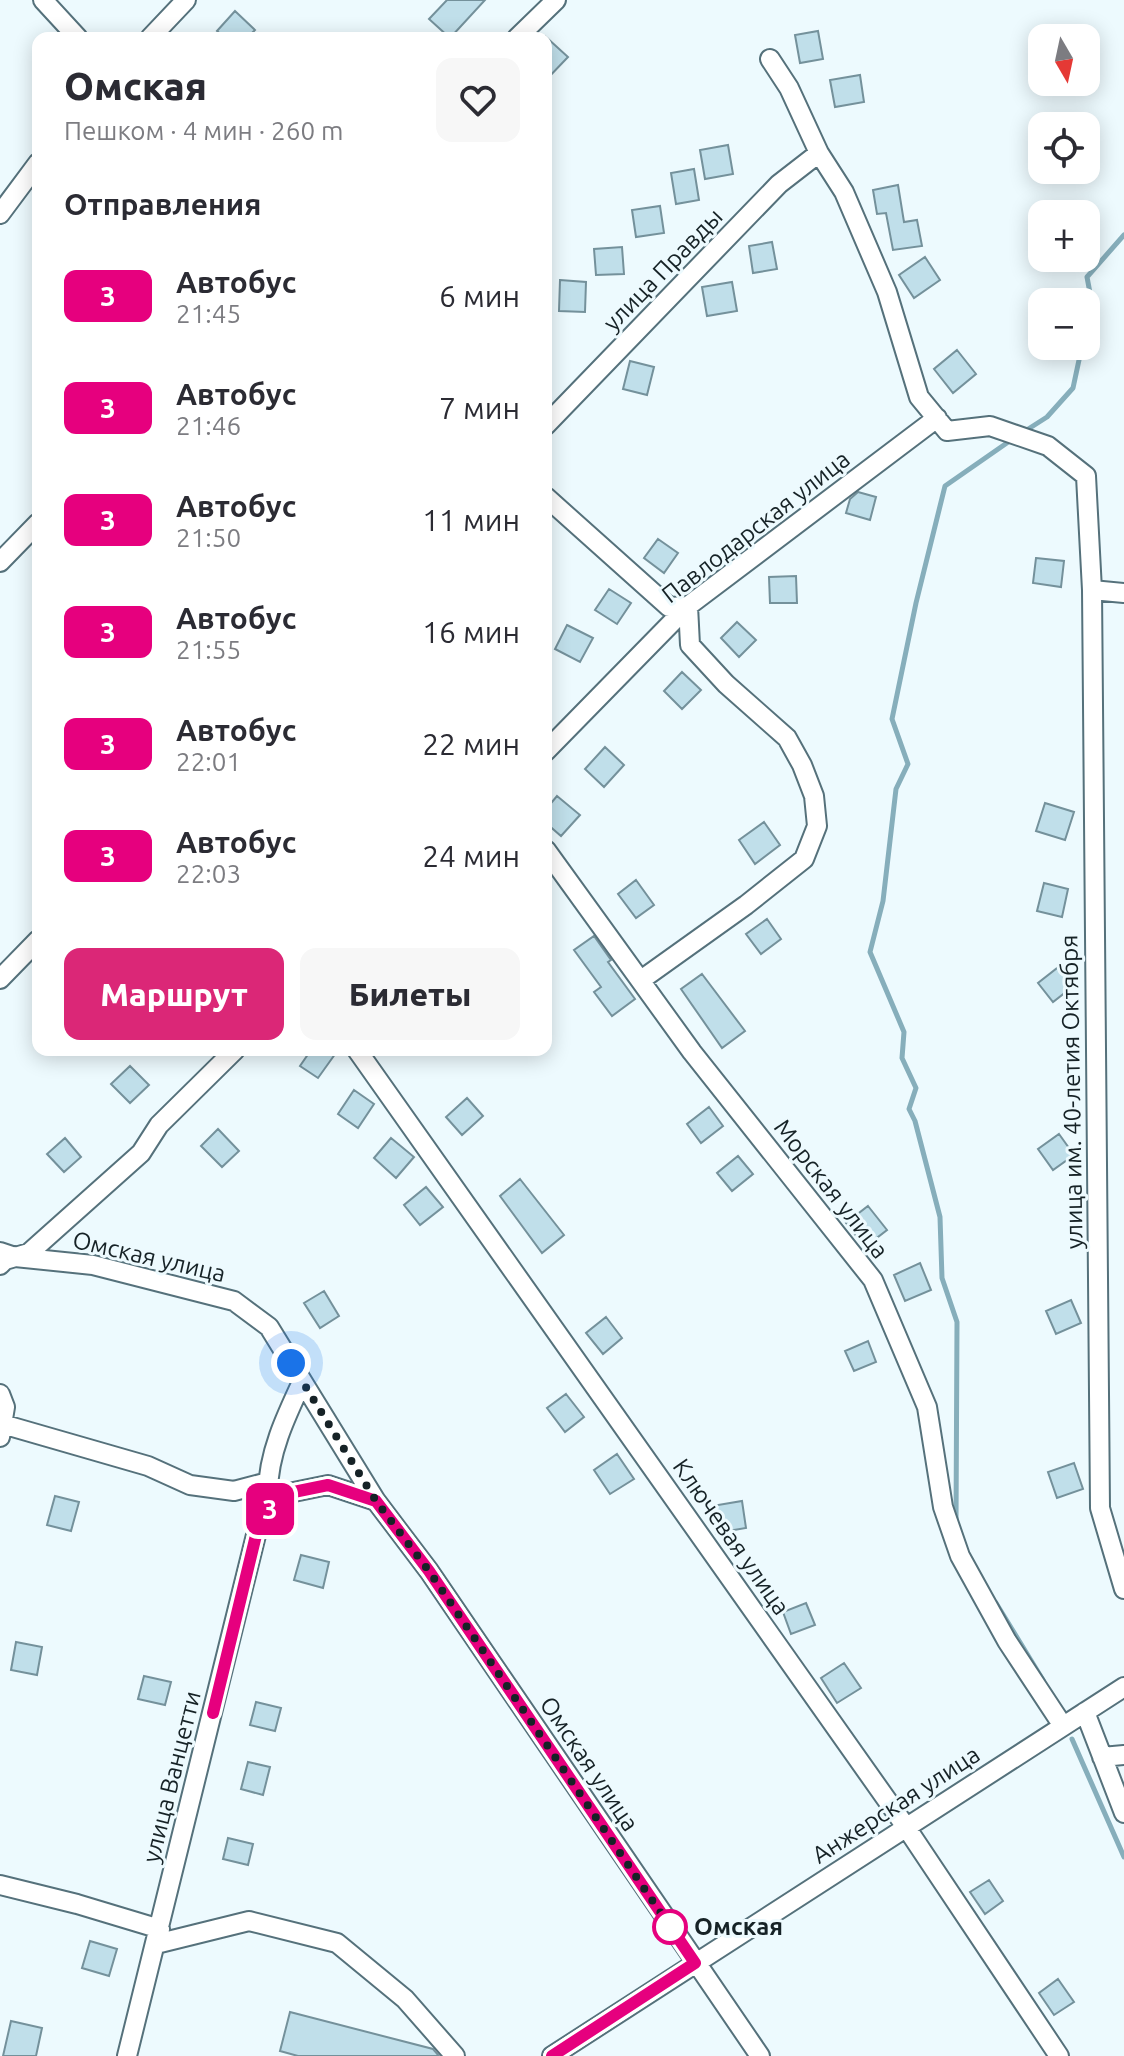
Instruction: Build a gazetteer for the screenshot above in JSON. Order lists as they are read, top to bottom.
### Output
{
  "streets": {
    "street": [
      "улица Правды",
      "Павлодарская улица",
      "улица им. 40-летия Октября",
      "Морская улица",
      "Омская улица",
      "Ключевая улица",
      "улица Ванцетти",
      "Анжерская улица"
    ]
  },
  "crossings": [
    ["Павлодарская улица", "улица им. 40-летия Октября"],
    ["Морская улица", "Анжерская улица"],
    ["Омская улица", "Анжерская улица"],
    ["Ключевая улица", "Анжерская улица"]
  ],
  "places": ["Омская"],
  "lines": ["bus line 3"],
  "north": "bottom",
  "page": {
    "on_map": "3",
    "map_buttons": ["+", "−"],
    "heading": [
      ["Омская", "Пешком · 4 мин · 260 m"],
      "Отправления"
    ],
    "list": [
      {
        "mark": "3",
        "name": "Автобус",
        "note": "21:45",
        "value": "6 мин"
      },
      {
        "mark": "3",
        "name": "Автобус",
        "note": "21:46",
        "value": "7 мин"
      },
      {
        "mark": "3",
        "name": "Автобус",
        "note": "21:50",
        "value": "11 мин"
      },
      {
        "mark": "3",
        "name": "Автобус",
        "note": "21:55",
        "value": "16 мин"
      },
      {
        "mark": "3",
        "name": "Автобус",
        "note": "22:01",
        "value": "22 мин"
      },
      {
        "mark": "3",
        "name": "Автобус",
        "note": "22:03",
        "value": "24 мин"
      }
    ],
    "buttons": ["Маршрут", "Билеты"]
  }
}
